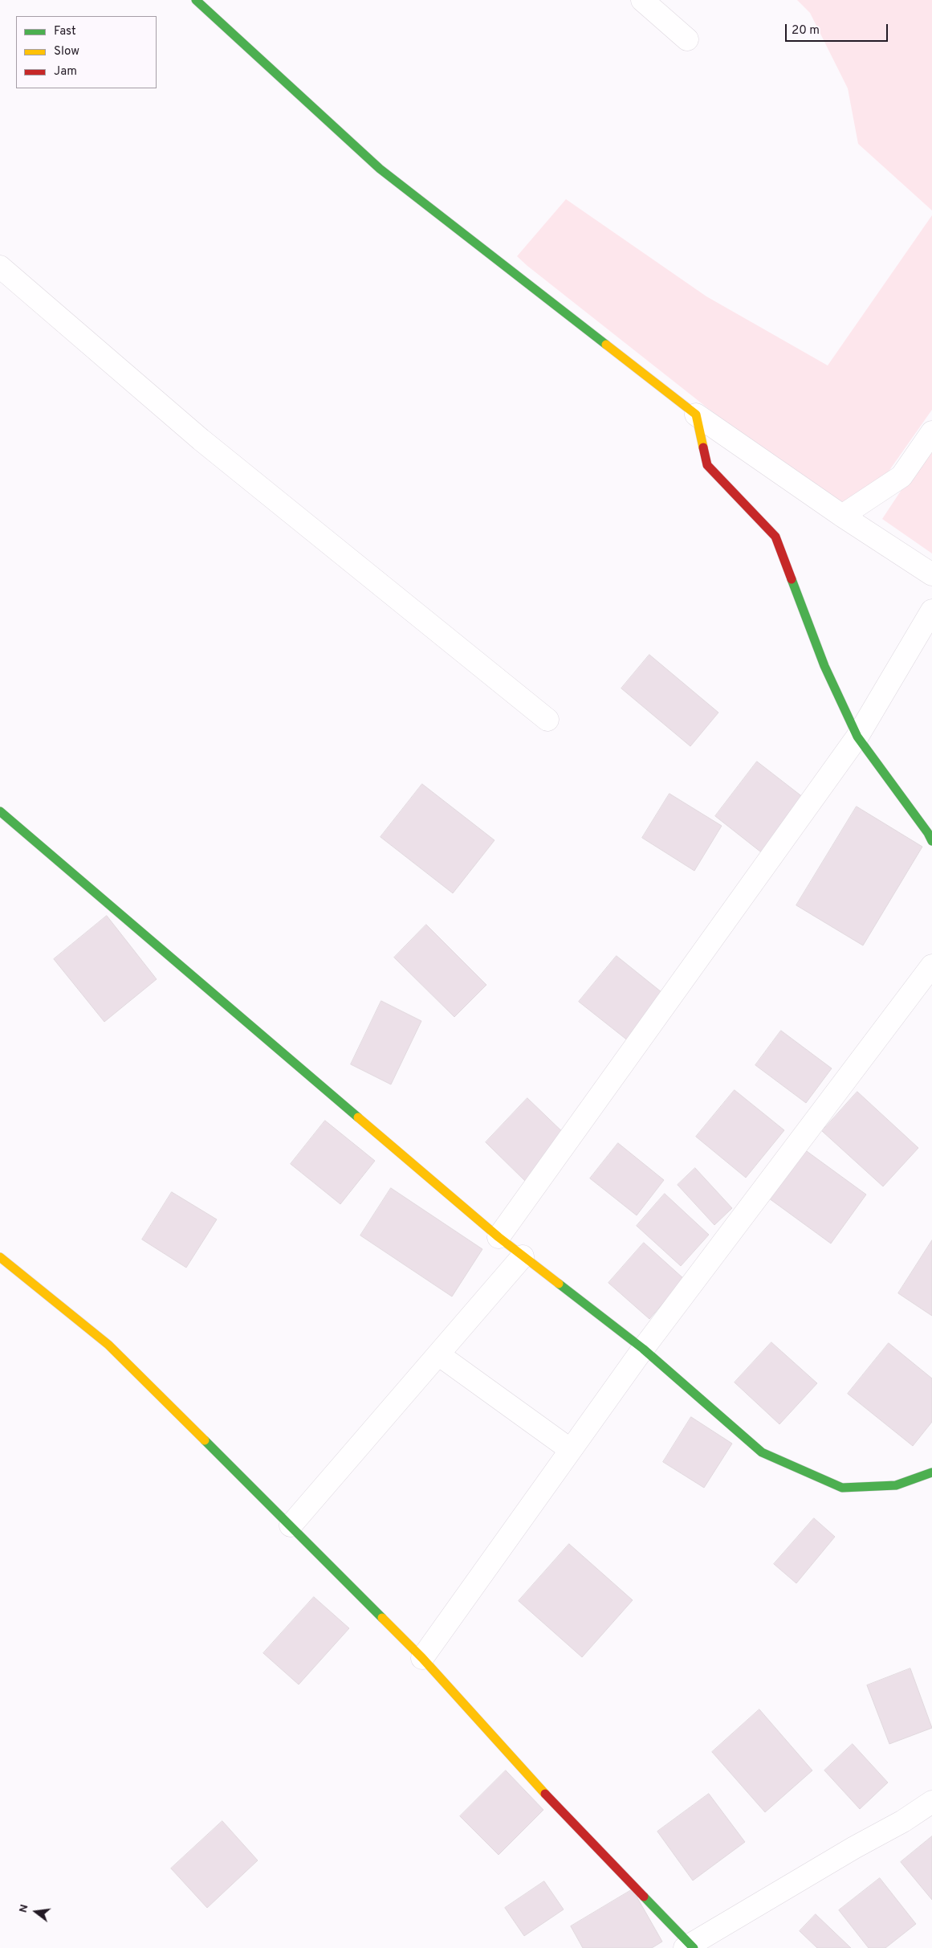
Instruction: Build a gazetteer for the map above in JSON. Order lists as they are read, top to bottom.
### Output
{
  "legend": ["Fast", "Slow", "Jam"],
  "scale_bar": "20 m",
  "north": "left"
}
